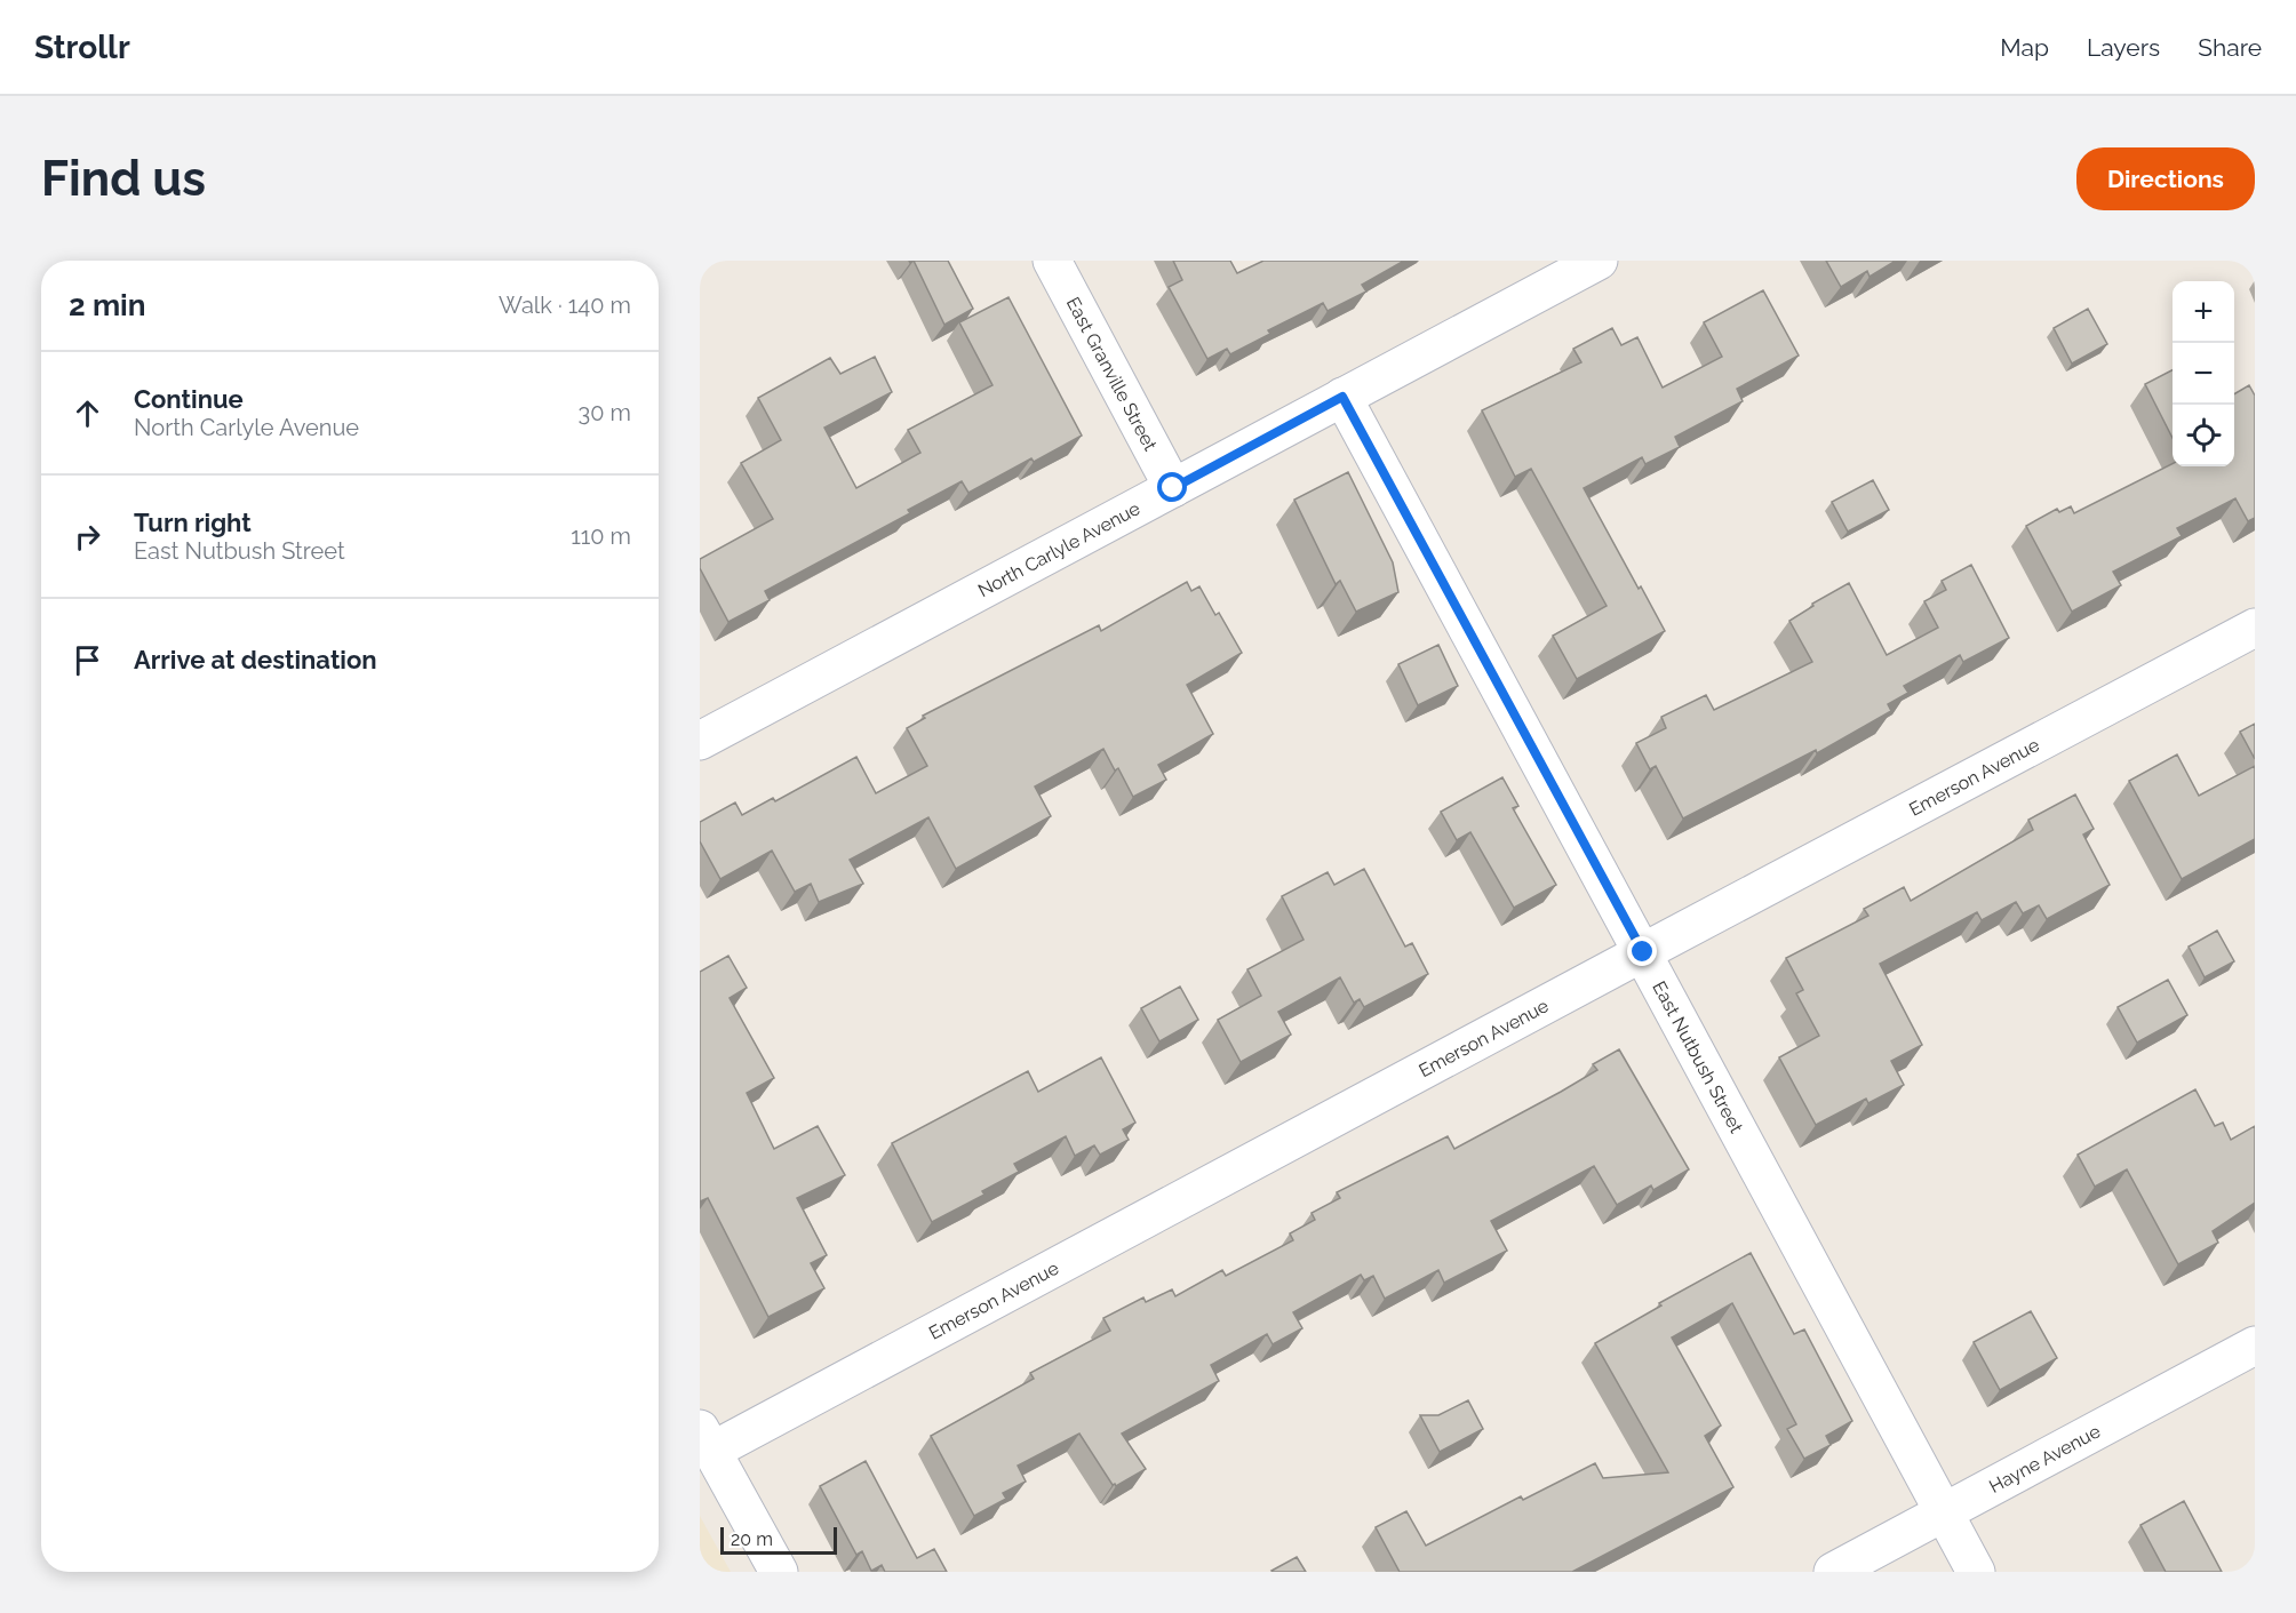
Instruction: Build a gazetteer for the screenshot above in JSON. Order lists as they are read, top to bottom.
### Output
{
  "streets": {
    "street": [
      "East Granville Street",
      "North Carlyle Avenue",
      "Emerson Avenue",
      "East Nutbush Street",
      "Hayne Avenue"
    ]
  },
  "crossings": [
    ["East Granville Street", "North Carlyle Avenue"],
    ["North Carlyle Avenue", "East Nutbush Street"],
    ["Emerson Avenue", "East Nutbush Street"],
    ["East Nutbush Street", "Hayne Avenue"]
  ],
  "scale_bar": "20 m",
  "page": {
    "header": "Strollr",
    "nav": ["Map", "Layers", "Share"],
    "buttons": "Directions",
    "title": "Find us",
    "heading": ["2 min", "Walk · 140 m"],
    "map_buttons": ["+", "−"],
    "list": [
      ["Continue", "North Carlyle Avenue", "30 m"],
      ["Turn right", "East Nutbush Street", "110 m"],
      "Arrive at destination"
    ],
    "scale": "20 m"
  }
}
